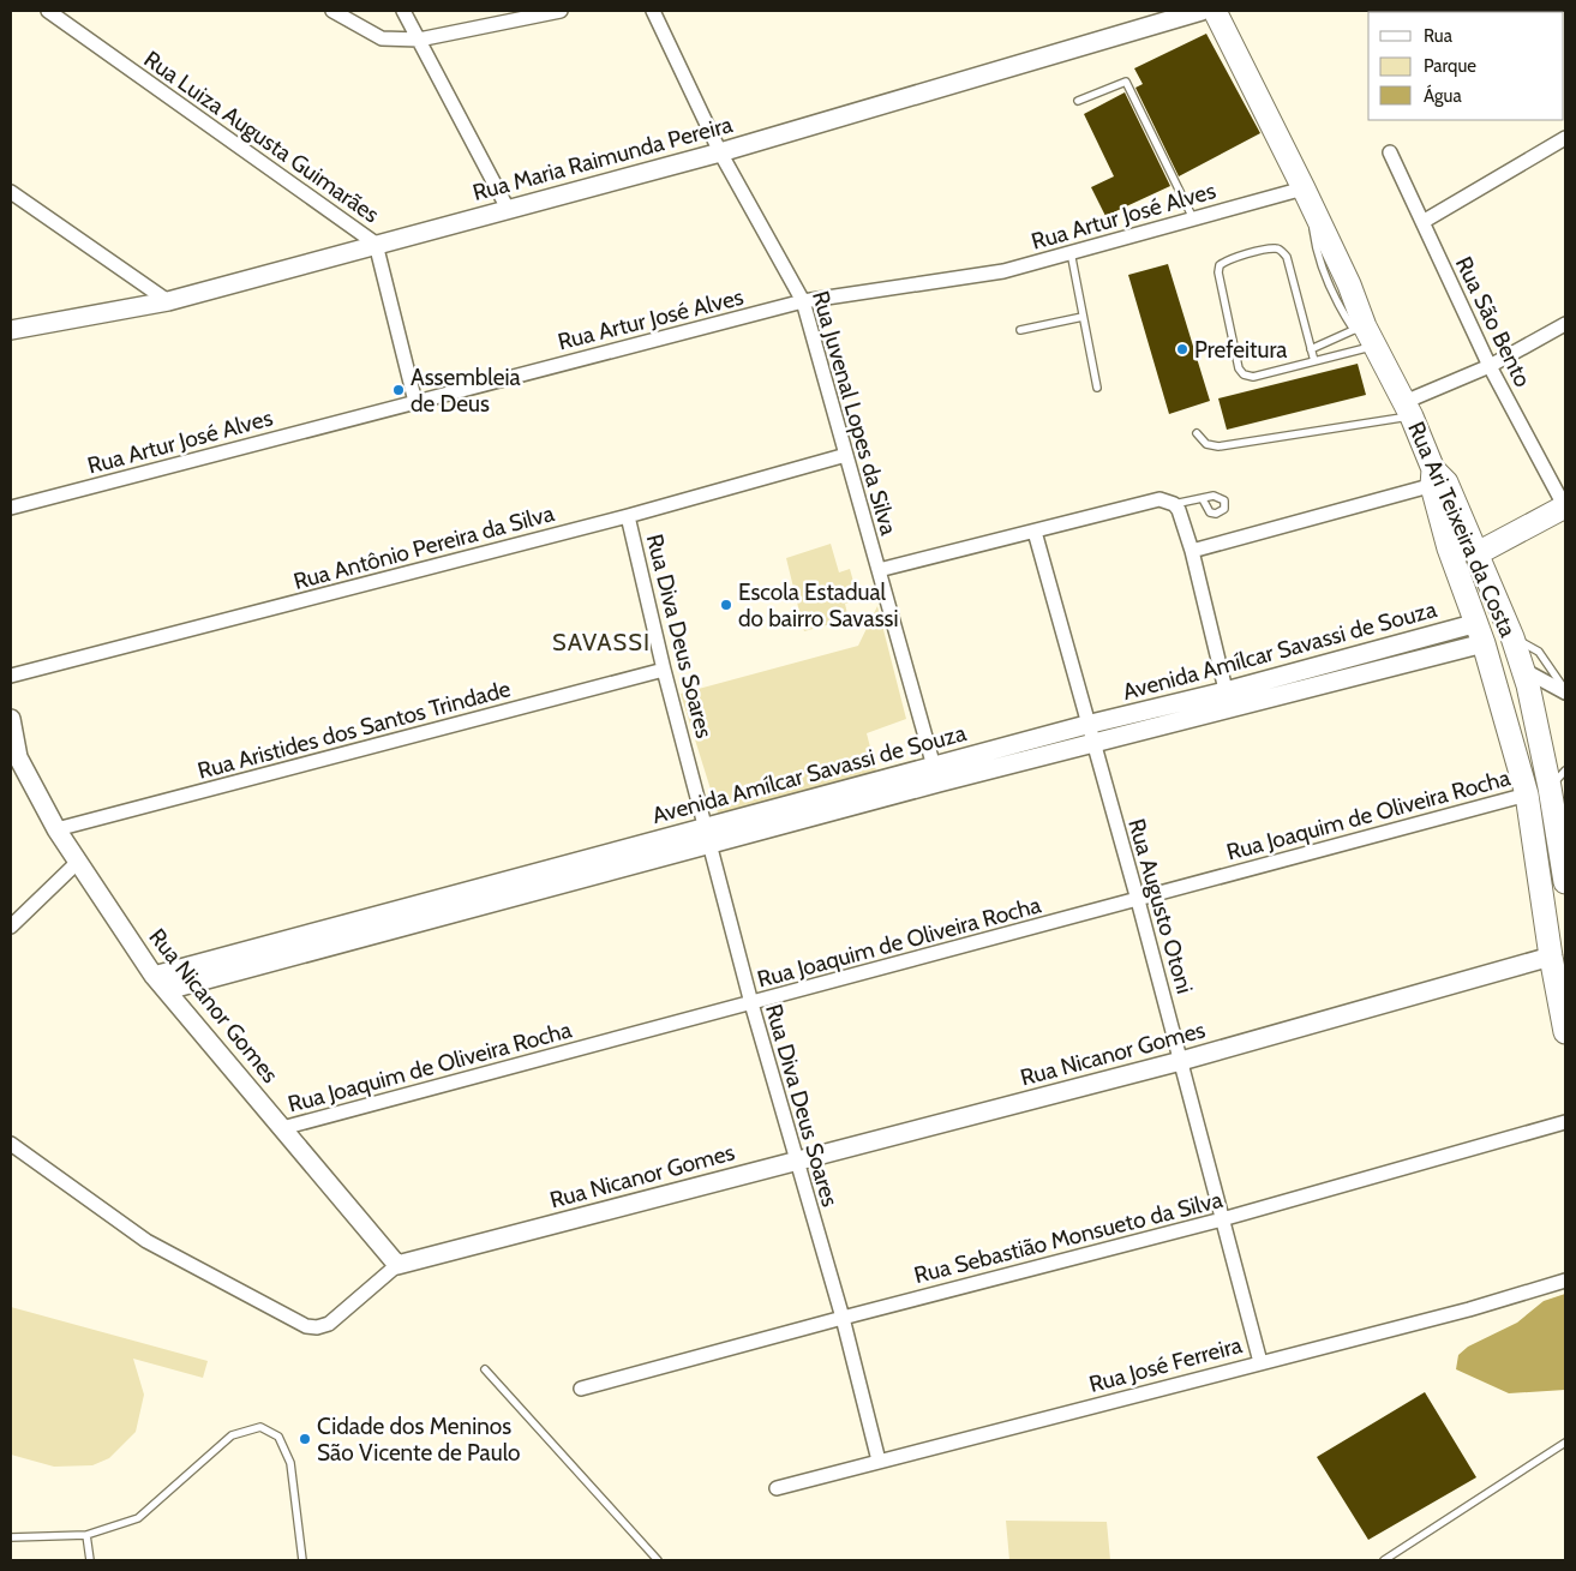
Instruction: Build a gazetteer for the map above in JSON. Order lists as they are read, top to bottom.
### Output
{
  "streets": {
    "highway": ["Rua Ari Teixeira da Costa"],
    "street": [
      "Rua Luiza Augusta Guimarães",
      "Rua Maria Raimunda Pereira",
      "Rua Artur José Alves",
      "Rua São Bento",
      "Rua Juvenal Lopes da Silva",
      "Rua Antônio Pereira da Silva",
      "Rua Diva Deus Soares",
      "Avenida Amílcar Savassi de Souza",
      "Rua Aristides dos Santos Trindade",
      "Rua Joaquim de Oliveira Rocha",
      "Rua Augusto Otoni",
      "Rua Nicanor Gomes",
      "Rua Sebastião Monsueto da Silva",
      "Rua José Ferreira"
    ]
  },
  "crossings": [
    ["Rua Luiza Augusta Guimarães", "Rua Maria Raimunda Pereira"],
    ["Rua Luiza Augusta Guimarães", "Rua Artur José Alves"],
    ["Rua Maria Raimunda Pereira", "Rua Juvenal Lopes da Silva"],
    ["Rua Artur José Alves", "Rua Juvenal Lopes da Silva"],
    ["Rua Artur José Alves", "Rua Ari Teixeira da Costa"],
    ["Rua Juvenal Lopes da Silva", "Rua Antônio Pereira da Silva"],
    ["Rua Juvenal Lopes da Silva", "Avenida Amílcar Savassi de Souza"],
    ["Rua Antônio Pereira da Silva", "Rua Diva Deus Soares"],
    ["Rua Diva Deus Soares", "Avenida Amílcar Savassi de Souza"],
    ["Rua Diva Deus Soares", "Rua Aristides dos Santos Trindade"],
    ["Rua Diva Deus Soares", "Rua Joaquim de Oliveira Rocha"],
    ["Rua Diva Deus Soares", "Rua Nicanor Gomes"],
    ["Rua Diva Deus Soares", "Rua Sebastião Monsueto da Silva"],
    ["Rua Diva Deus Soares", "Rua José Ferreira"],
    ["Avenida Amílcar Savassi de Souza", "Rua Augusto Otoni"],
    ["Avenida Amílcar Savassi de Souza", "Rua Nicanor Gomes"],
    ["Rua Aristides dos Santos Trindade", "Rua Nicanor Gomes"],
    ["Rua Joaquim de Oliveira Rocha", "Rua Augusto Otoni"],
    ["Rua Joaquim de Oliveira Rocha", "Rua Nicanor Gomes"],
    ["Rua Augusto Otoni", "Rua Nicanor Gomes"],
    ["Rua Augusto Otoni", "Rua Sebastião Monsueto da Silva"],
    ["Rua Augusto Otoni", "Rua José Ferreira"]
  ],
  "districts": ["SAVASSI"],
  "places": [
    "Prefeitura",
    "Assembleia de Deus",
    "Escola Estadual do bairro Savassi",
    "Cidade dos Meninos São Vicente de Paulo"
  ],
  "legend": ["Rua", "Parque", "Água"]
}
